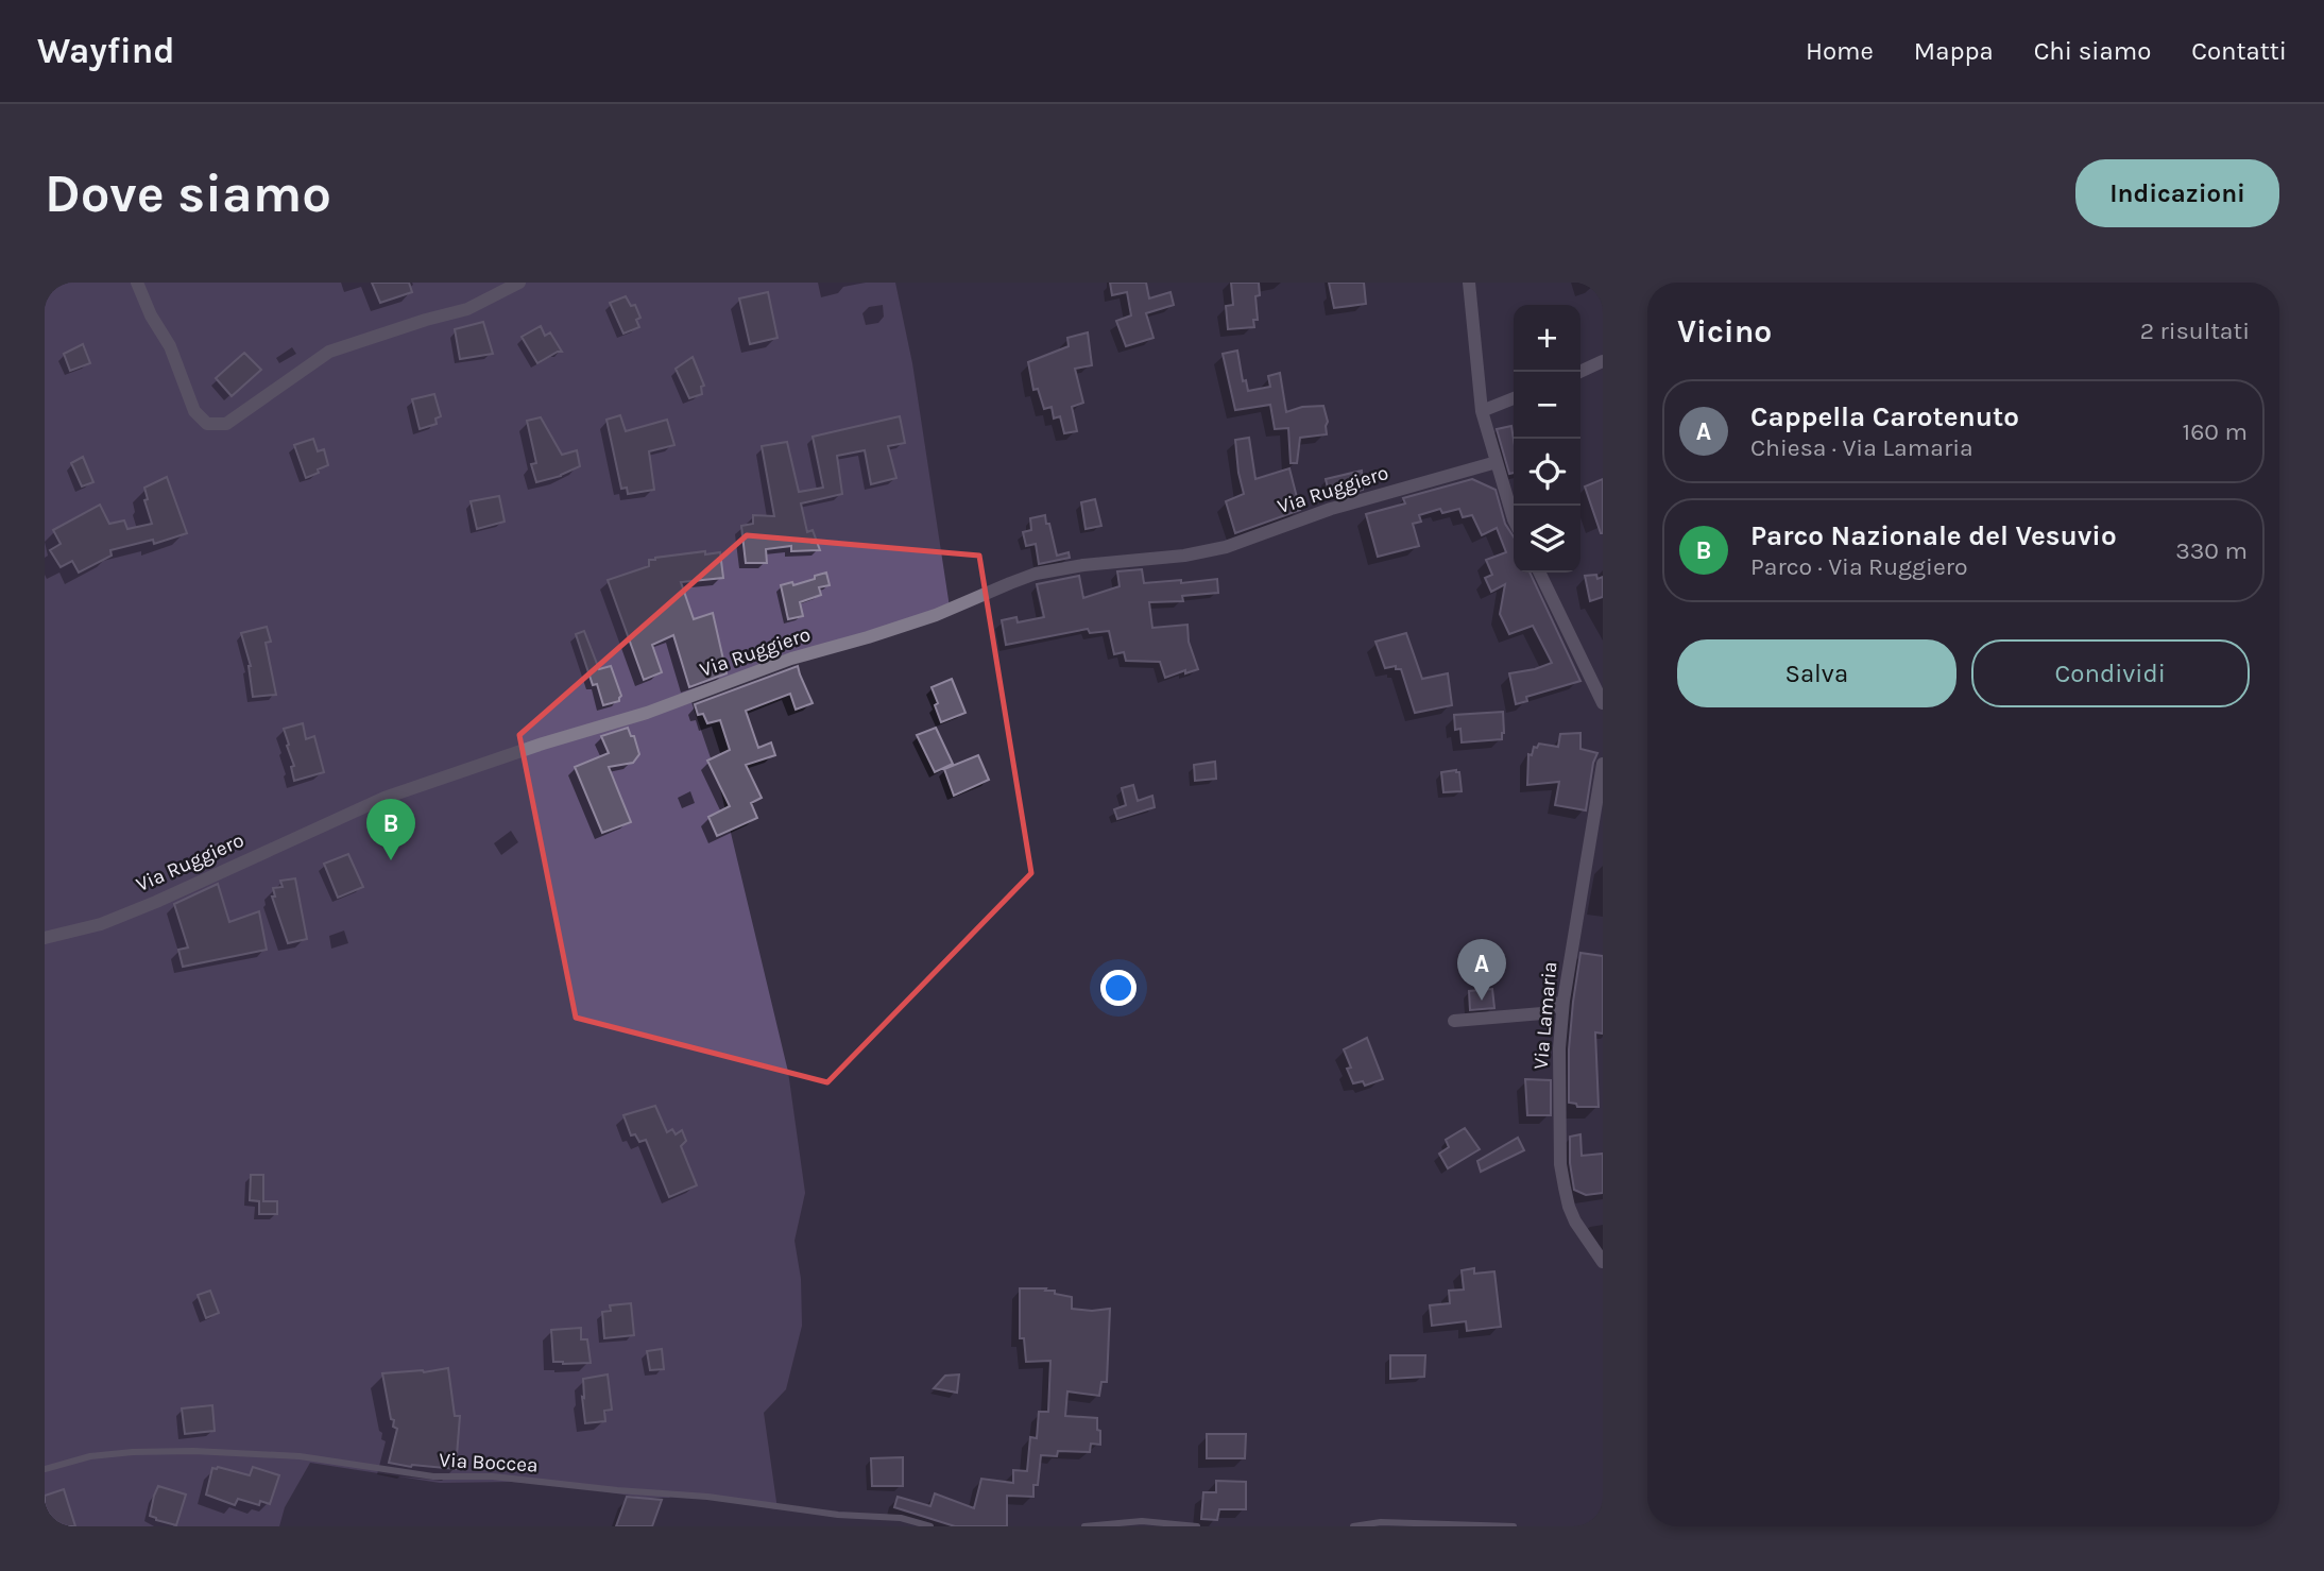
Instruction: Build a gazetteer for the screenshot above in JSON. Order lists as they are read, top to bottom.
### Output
{
  "streets": {
    "street": ["Via Ruggiero", "Via Lamaria"],
    "lane": ["Via Boccea"]
  },
  "page": {
    "header": "Wayfind",
    "nav": [
      "Home",
      "Mappa",
      "Chi siamo",
      "Contatti"
    ],
    "buttons": [
      "Indicazioni",
      ["Salva", "Condividi"]
    ],
    "title": "Dove siamo",
    "heading": ["Vicino", "2 risultati"],
    "map_buttons": ["+", "−"],
    "list": [
      {
        "mark": "A",
        "name": "Cappella Carotenuto",
        "note": "Chiesa · Via Lamaria",
        "value": "160 m"
      },
      {
        "mark": "B",
        "name": "Parco Nazionale del Vesuvio",
        "note": "Parco · Via Ruggiero",
        "value": "330 m"
      }
    ],
    "pins": ["B", "A"]
  }
}
